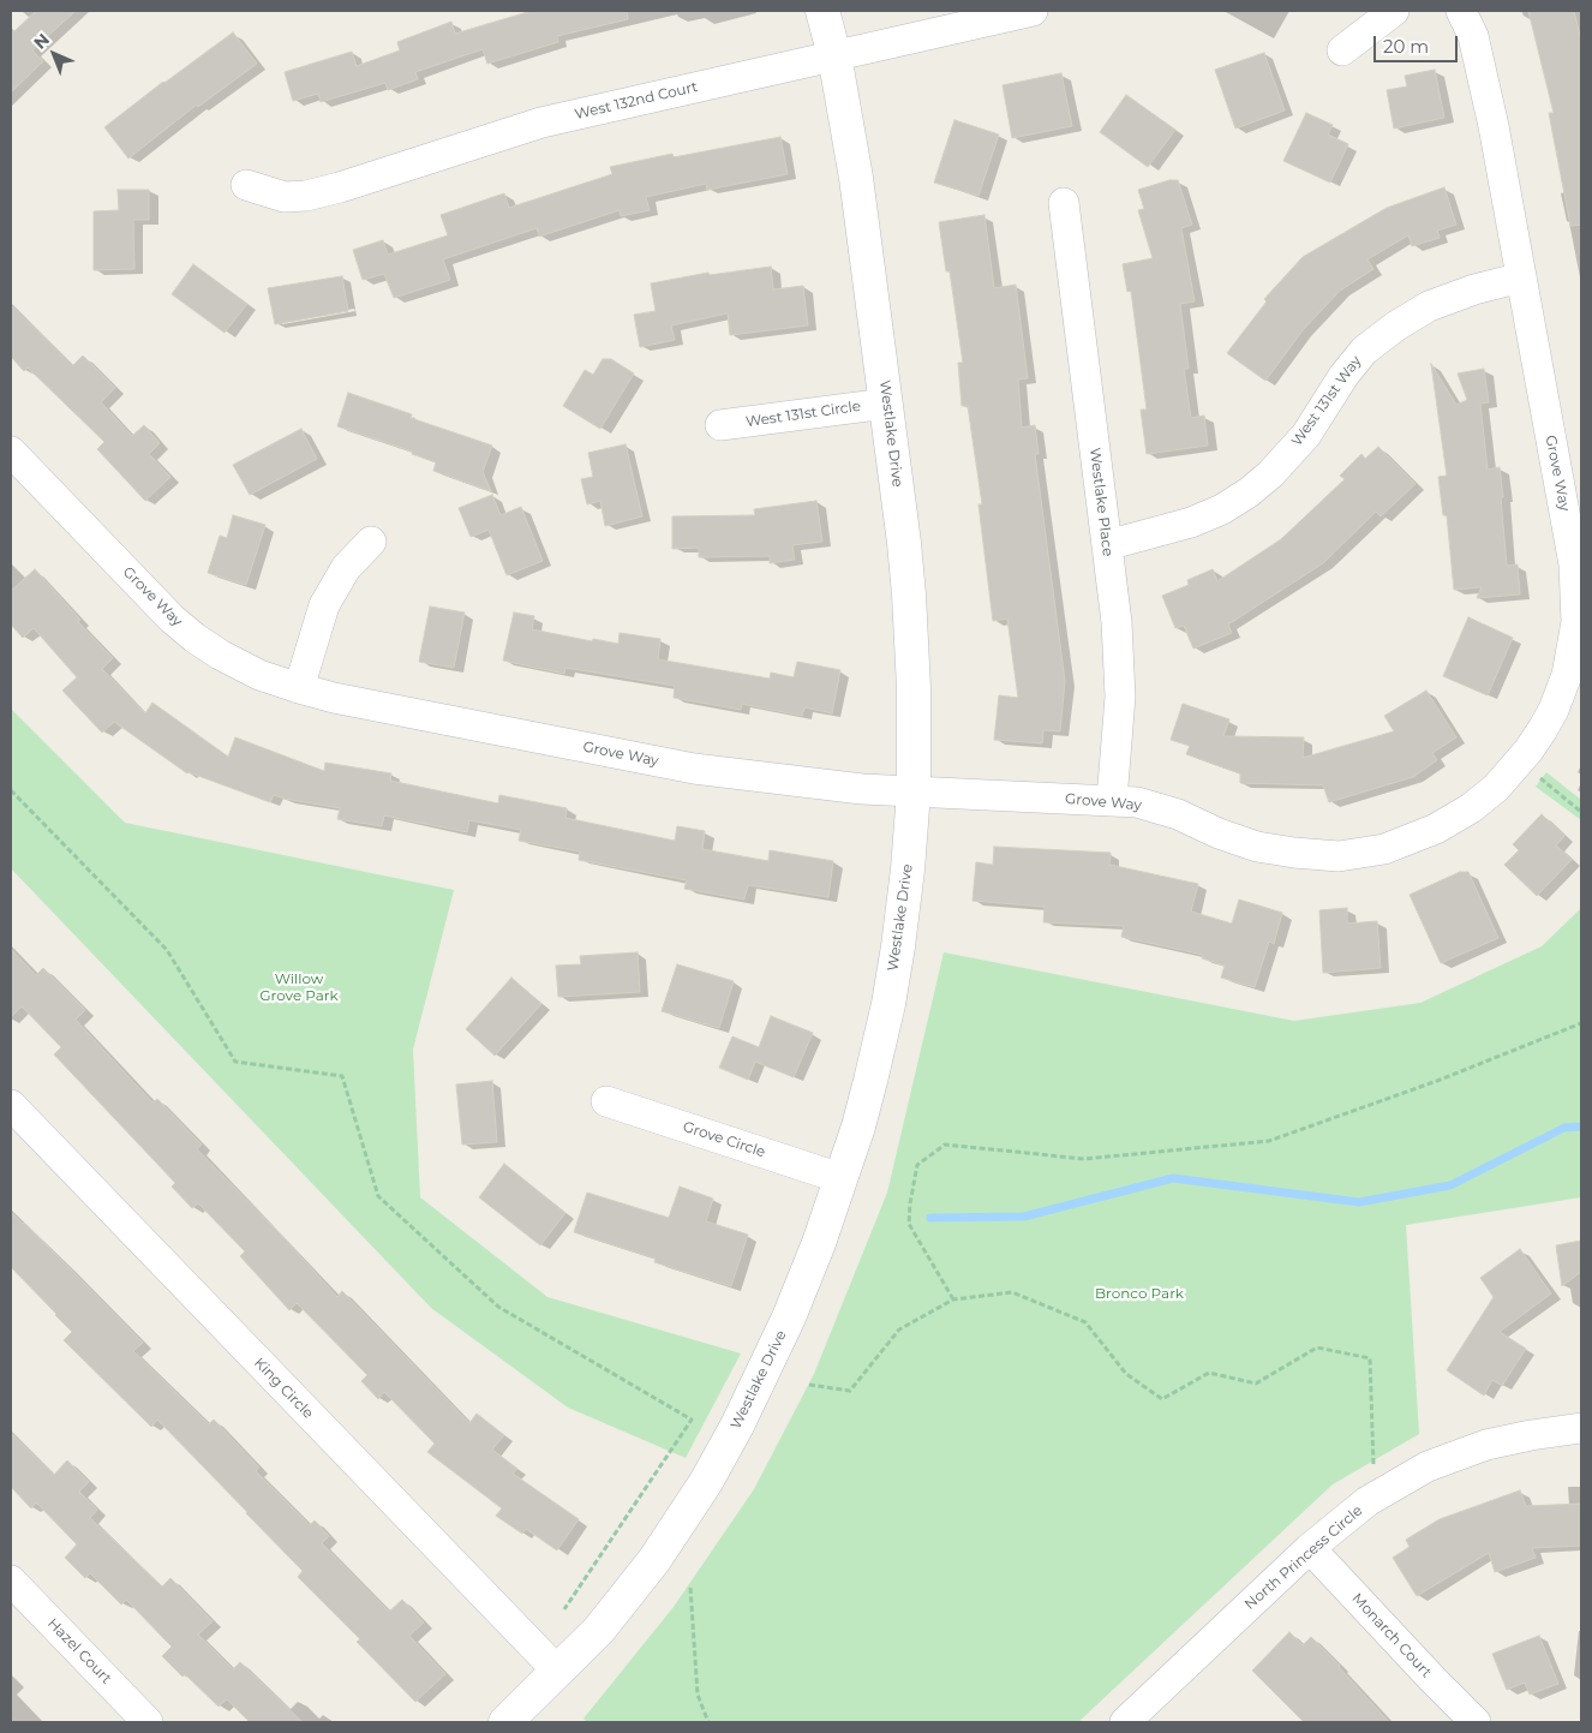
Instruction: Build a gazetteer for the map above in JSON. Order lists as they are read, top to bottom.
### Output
{
  "streets": {
    "street": [
      "West 132nd Court",
      "West 131st Way",
      "West 131st Circle",
      "Westlake Drive",
      "Grove Way",
      "Westlake Place",
      "Grove Circle",
      "King Circle",
      "North Princess Circle",
      "Monarch Court",
      "Hazel Court"
    ]
  },
  "crossings": [
    ["West 132nd Court", "Westlake Drive"],
    ["West 131st Way", "Grove Way"],
    ["West 131st Way", "Westlake Place"],
    ["West 131st Circle", "Westlake Drive"],
    ["Westlake Drive", "Grove Way"],
    ["Westlake Drive", "Grove Circle"],
    ["Westlake Drive", "King Circle"],
    ["Grove Way", "Westlake Place"],
    ["North Princess Circle", "Monarch Court"]
  ],
  "parks": ["Willow Grove Park", "Bronco Park"],
  "scale_bar": "20 m",
  "north": "top left"
}
